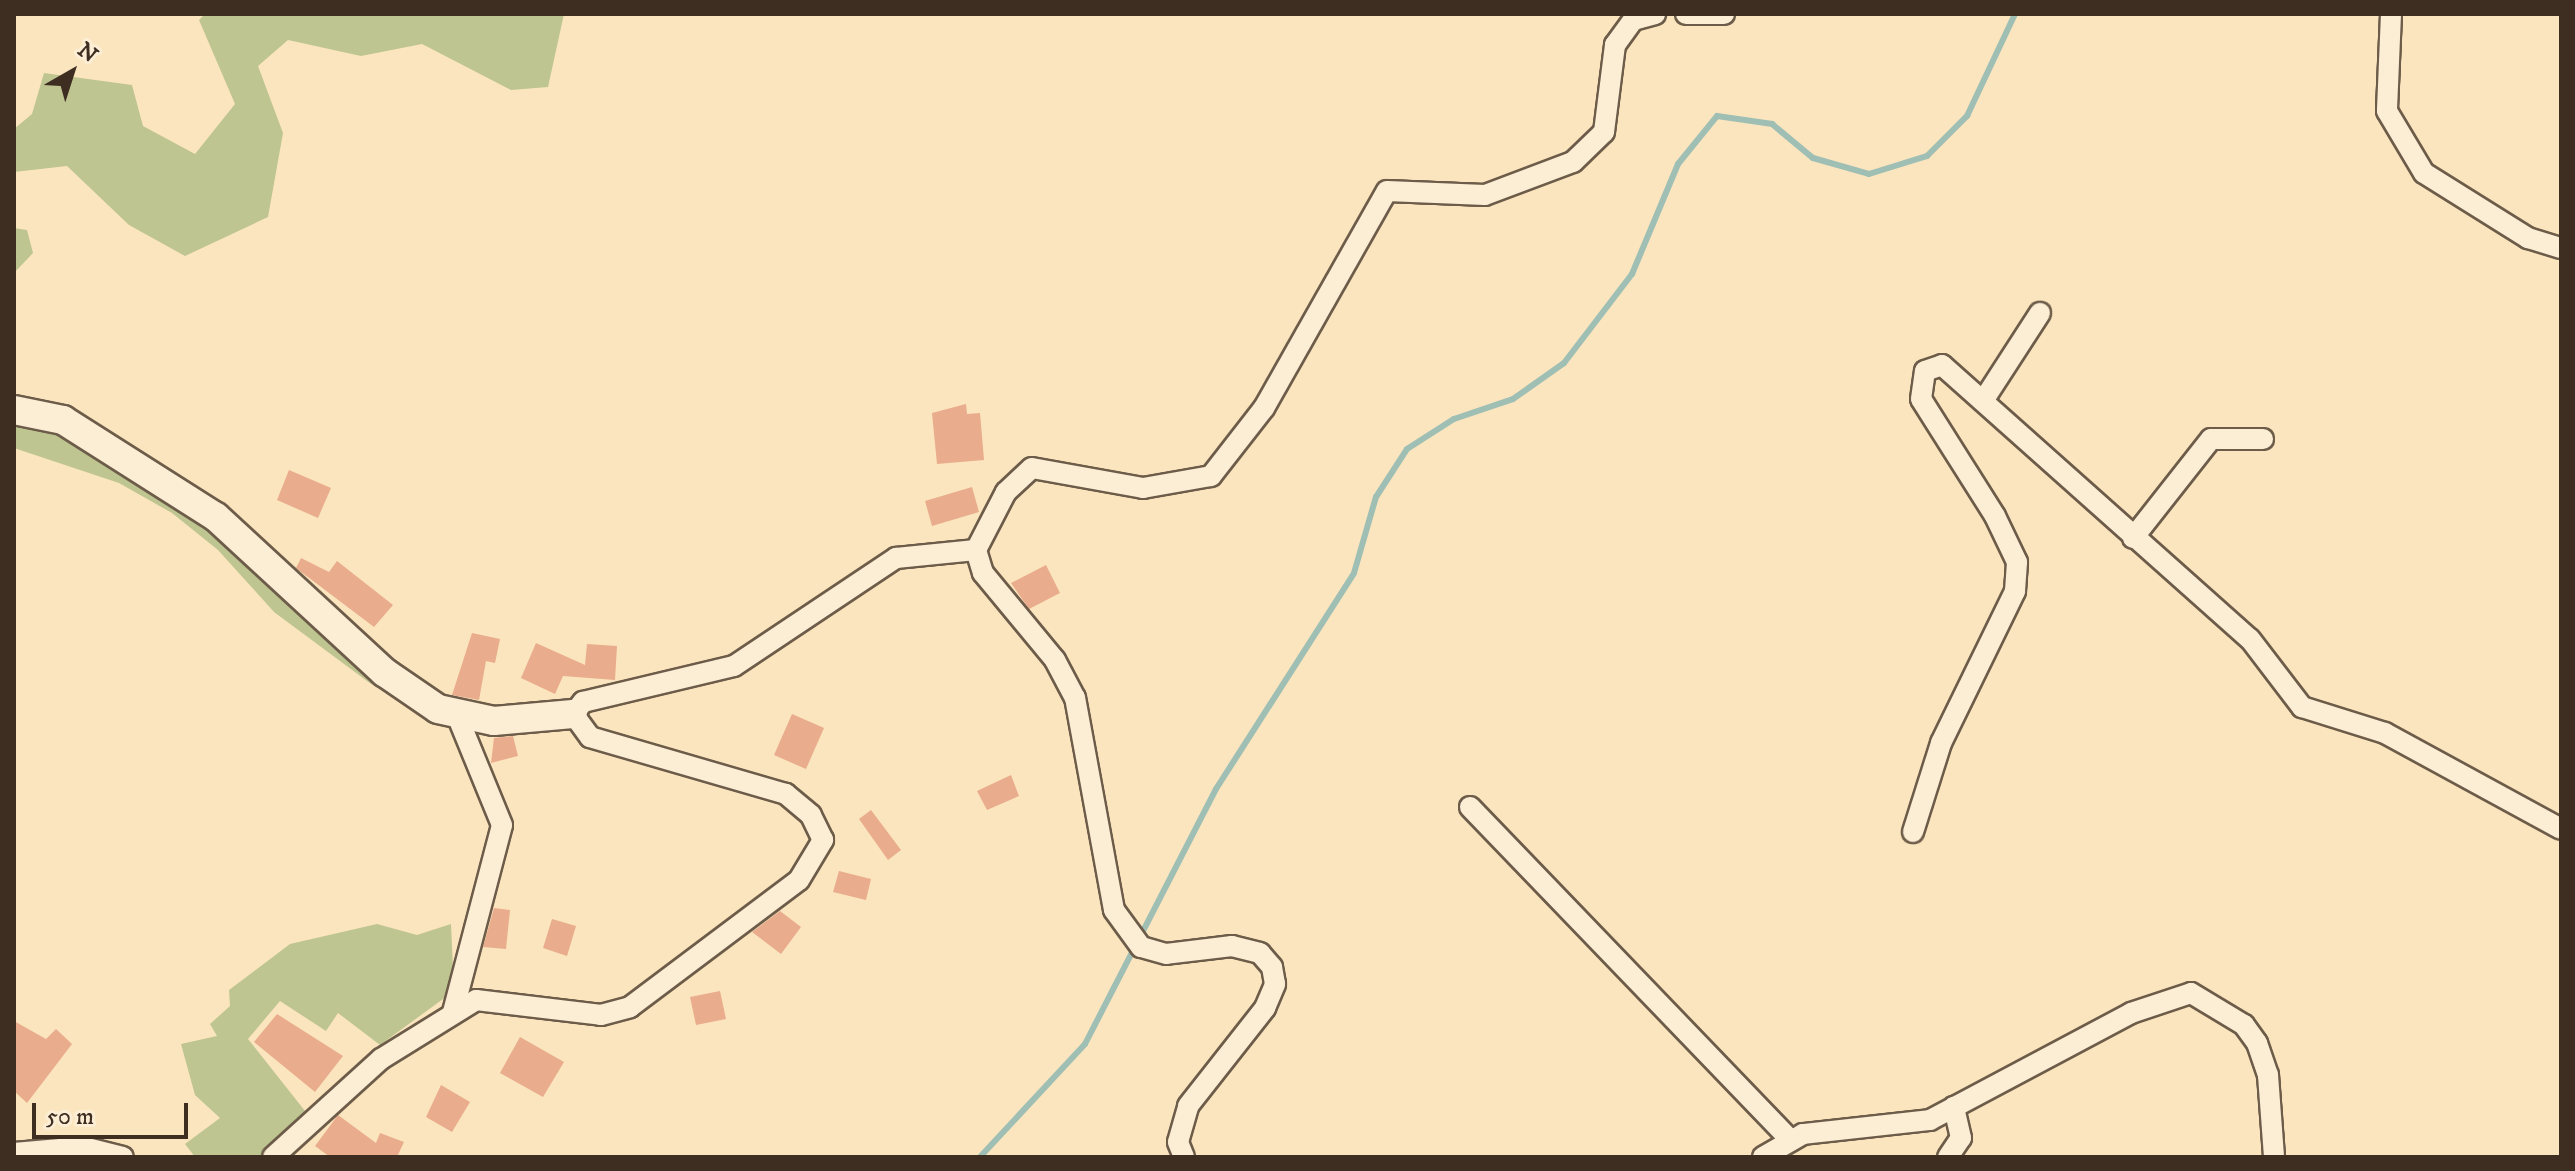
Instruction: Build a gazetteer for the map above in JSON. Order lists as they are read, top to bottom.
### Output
{
  "scale_bar": "50 m",
  "north": "top right"
}
